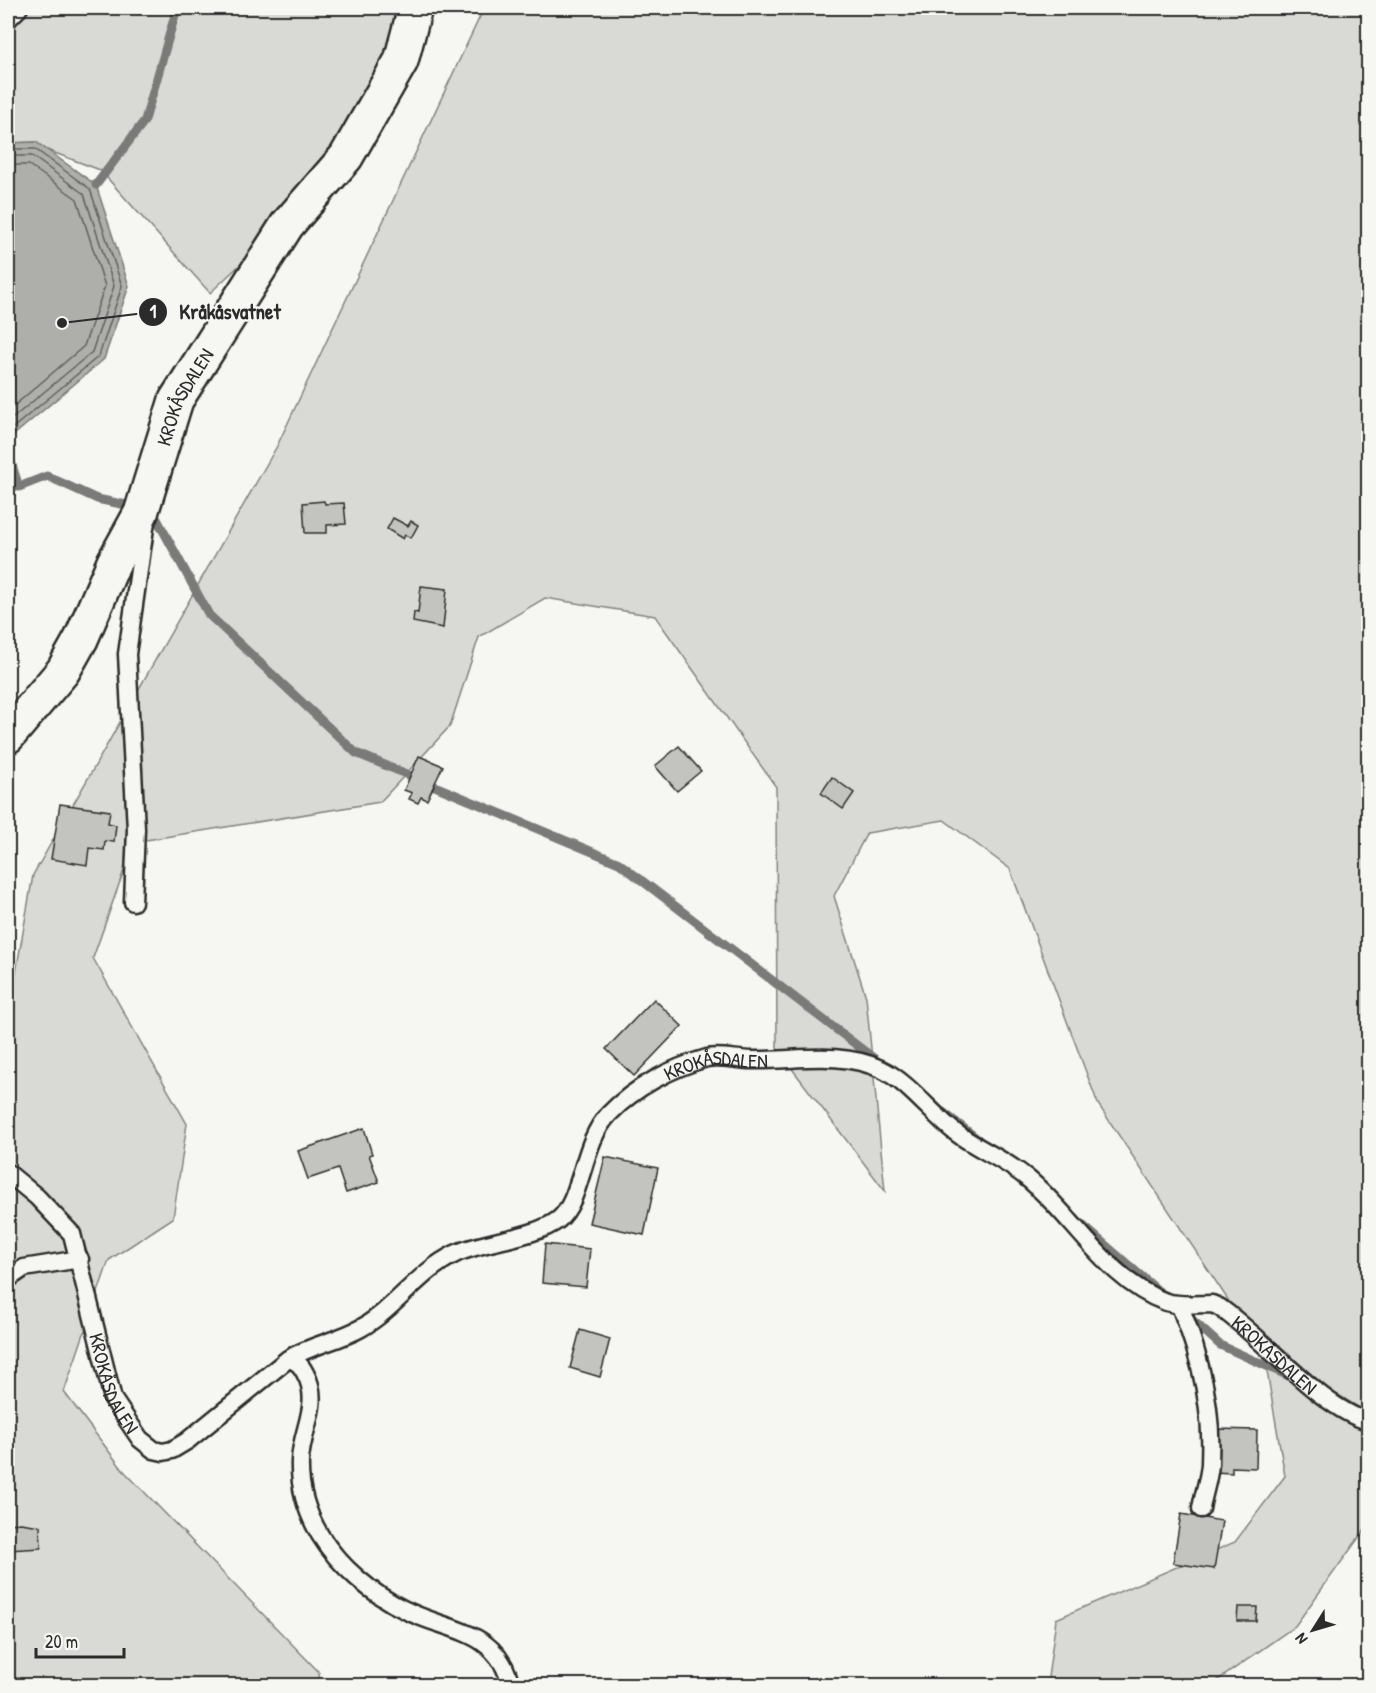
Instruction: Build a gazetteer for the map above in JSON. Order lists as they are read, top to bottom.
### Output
{
  "streets": {
    "street": ["KROKÅSDALEN"]
  },
  "places": ["Kråkåsvatnet"],
  "scale_bar": "20 m",
  "north": "bottom left"
}
